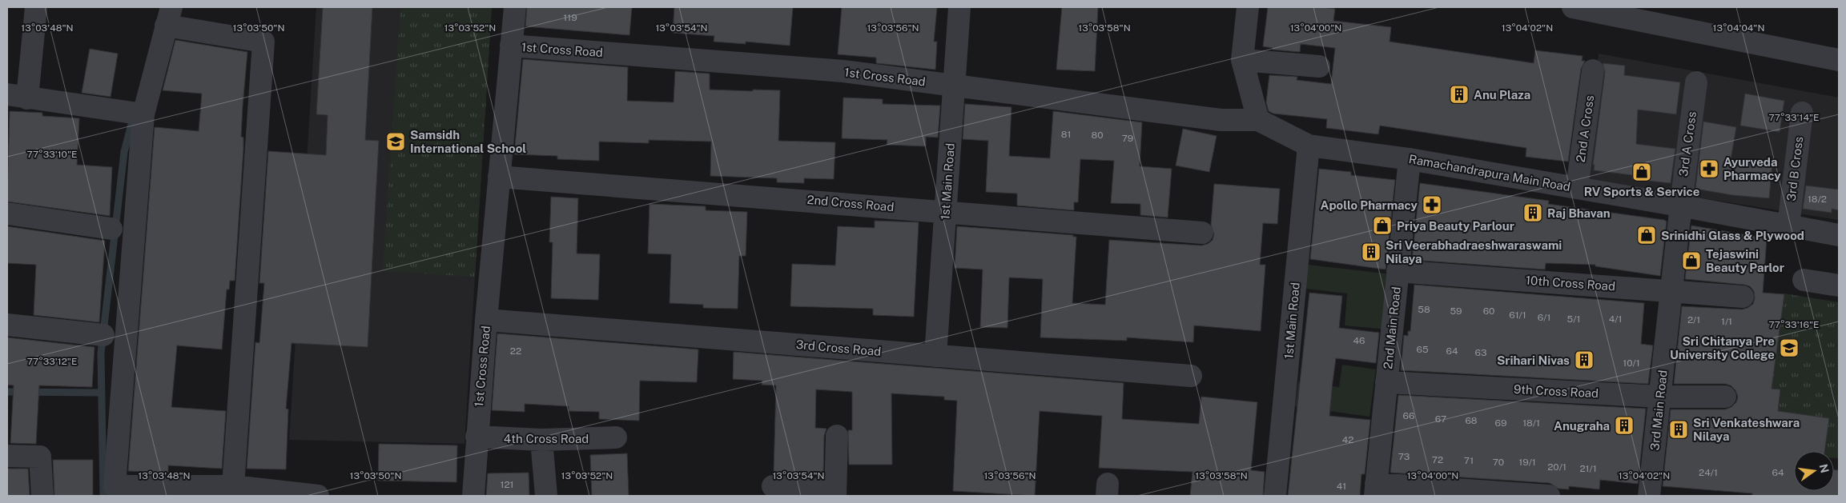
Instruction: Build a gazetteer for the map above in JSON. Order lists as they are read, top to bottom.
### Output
{
  "streets": {
    "street": [
      "1st Cross Road",
      "2nd A Cross",
      "3rd A Cross",
      "3rd B Cross",
      "Ramachandrapura Main Road",
      "1st Main Road",
      "2nd Cross Road",
      "10th Cross Road",
      "2nd Main Road",
      "3rd Cross Road",
      "9th Cross Road",
      "3rd Main Road",
      "4th Cross Road"
    ]
  },
  "crossings": [
    ["1st Cross Road", "Ramachandrapura Main Road"],
    ["1st Cross Road", "1st Main Road"],
    ["1st Cross Road", "2nd Cross Road"],
    ["1st Cross Road", "3rd Cross Road"],
    ["1st Cross Road", "4th Cross Road"],
    ["2nd A Cross", "Ramachandrapura Main Road"],
    ["3rd A Cross", "Ramachandrapura Main Road"],
    ["3rd A Cross", "3rd Main Road"],
    ["3rd B Cross", "Ramachandrapura Main Road"],
    ["Ramachandrapura Main Road", "1st Main Road"],
    ["Ramachandrapura Main Road", "2nd Main Road"],
    ["Ramachandrapura Main Road", "3rd Main Road"],
    ["1st Main Road", "2nd Cross Road"],
    ["1st Main Road", "3rd Cross Road"],
    ["10th Cross Road", "2nd Main Road"],
    ["10th Cross Road", "3rd Main Road"],
    ["2nd Main Road", "9th Cross Road"],
    ["9th Cross Road", "3rd Main Road"]
  ],
  "places": {
    "building": [
      "Anu Plaza",
      "Raj Bhavan",
      "Sri Veerabhadraeshwaraswami Nilaya",
      "Srihari Nivas",
      "Anugraha",
      "Sri Venkateshwara Nilaya"
    ],
    "school or university": ["Samsidh International School", "Sri Chitanya Pre University College"],
    "pharmacy": ["Ayurveda Pharmacy", "Apollo Pharmacy"],
    "shop": [
      "RV Sports & Service",
      "Priya Beauty Parlour",
      "Srinidhi Glass & Plywood",
      "Tejaswini Beauty Parlor"
    ]
  },
  "house_numbers": [
    "119",
    "81",
    "80",
    "79",
    "18/2",
    "58",
    "59",
    "60",
    "61/1",
    "6/1",
    "5/1",
    "4/1",
    "2/1",
    "1/1",
    "46",
    "65",
    "22",
    "64",
    "63",
    "10/1",
    "66",
    "67",
    "68",
    "69",
    "18/1",
    "42",
    "73",
    "72",
    "71",
    "70",
    "19/1",
    "20/1",
    "21/1",
    "24/1",
    "64",
    "121",
    "41"
  ],
  "north": "right",
  "coordinates": [
    "13°04'04\"N",
    "13°03'48\"N",
    "13°03'50\"N",
    "13°03'52\"N",
    "13°03'54\"N",
    "13°03'56\"N",
    "13°03'58\"N",
    "13°04'00\"N",
    "13°04'02\"N",
    "77°33'14\"E",
    "77°33'10\"E",
    "77°33'16\"E",
    "77°33'12\"E"
  ]
}
